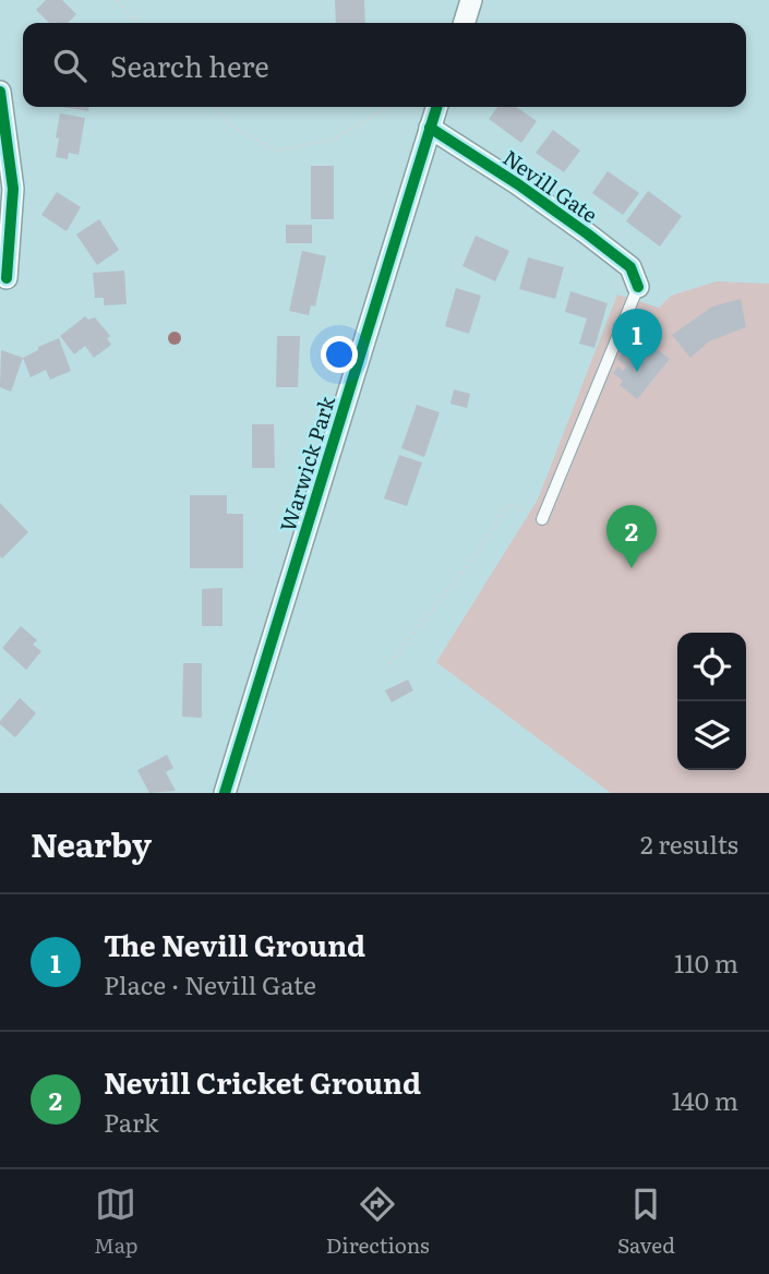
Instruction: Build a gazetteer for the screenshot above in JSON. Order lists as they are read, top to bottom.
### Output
{
  "streets": {
    "street": ["Nevill Gate", "Warwick Park"]
  },
  "crossings": [
    ["Nevill Gate", "Warwick Park"]
  ],
  "page": {
    "search": "Search here",
    "pins": ["1", "2"],
    "heading": ["Nearby", "2 results"],
    "list": [
      {
        "mark": "1",
        "name": "The Nevill Ground",
        "note": "Place · Nevill Gate",
        "value": "110 m"
      },
      {
        "mark": "2",
        "name": "Nevill Cricket Ground",
        "note": "Park",
        "value": "140 m"
      }
    ],
    "nav": ["Map", "Directions", "Saved"]
  }
}
